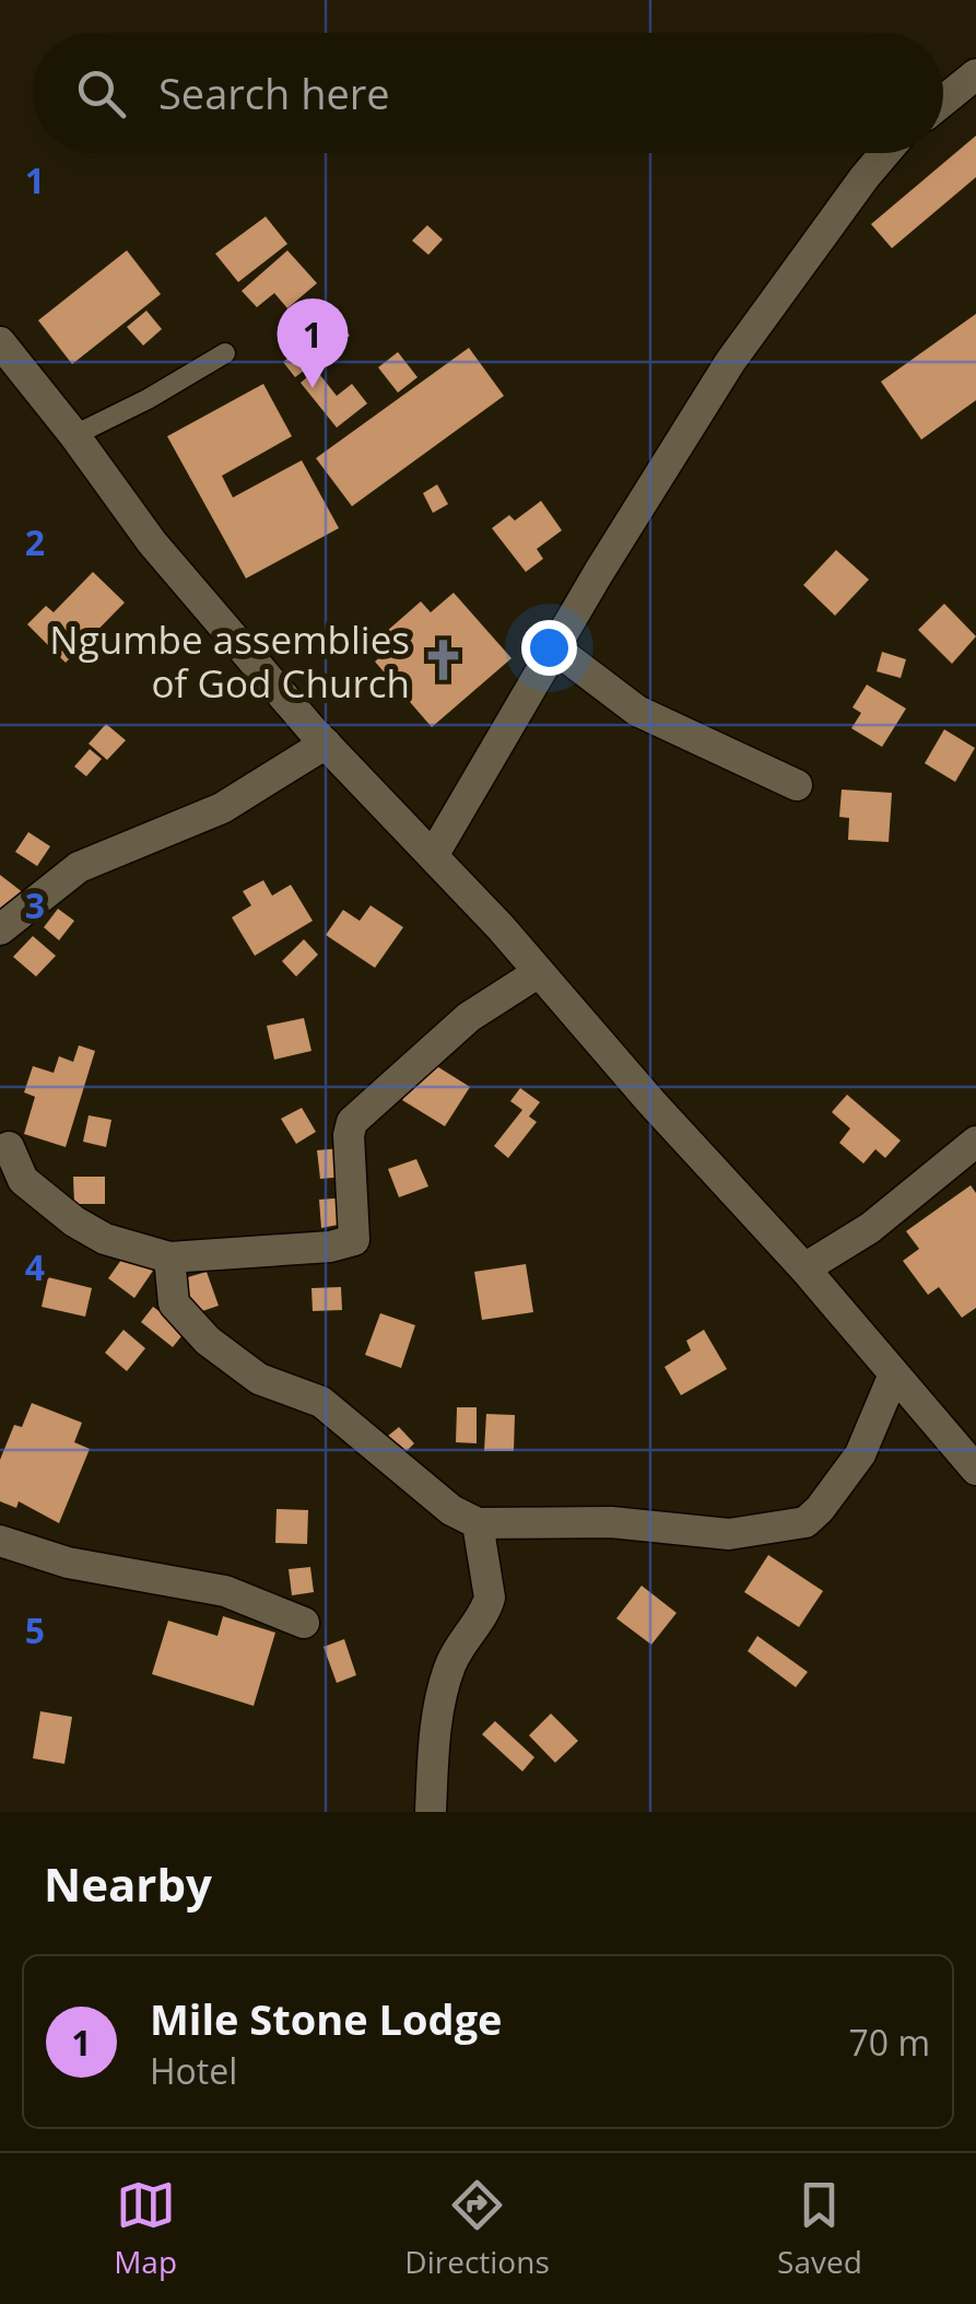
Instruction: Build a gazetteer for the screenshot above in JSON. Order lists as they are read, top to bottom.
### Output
{
  "places": {
    "church": ["Ngumbe assemblies of God Church"]
  },
  "page": {
    "search": "Search here",
    "pins": "1",
    "heading": "Nearby",
    "list": [
      {
        "mark": "1",
        "name": "Mile Stone Lodge",
        "note": "Hotel",
        "value": "70 m"
      }
    ],
    "nav": ["Map", "Directions", "Saved"]
  },
  "grid": {
    "rows": [
      "1",
      "2",
      "3",
      "4",
      "5"
    ]
  }
}
